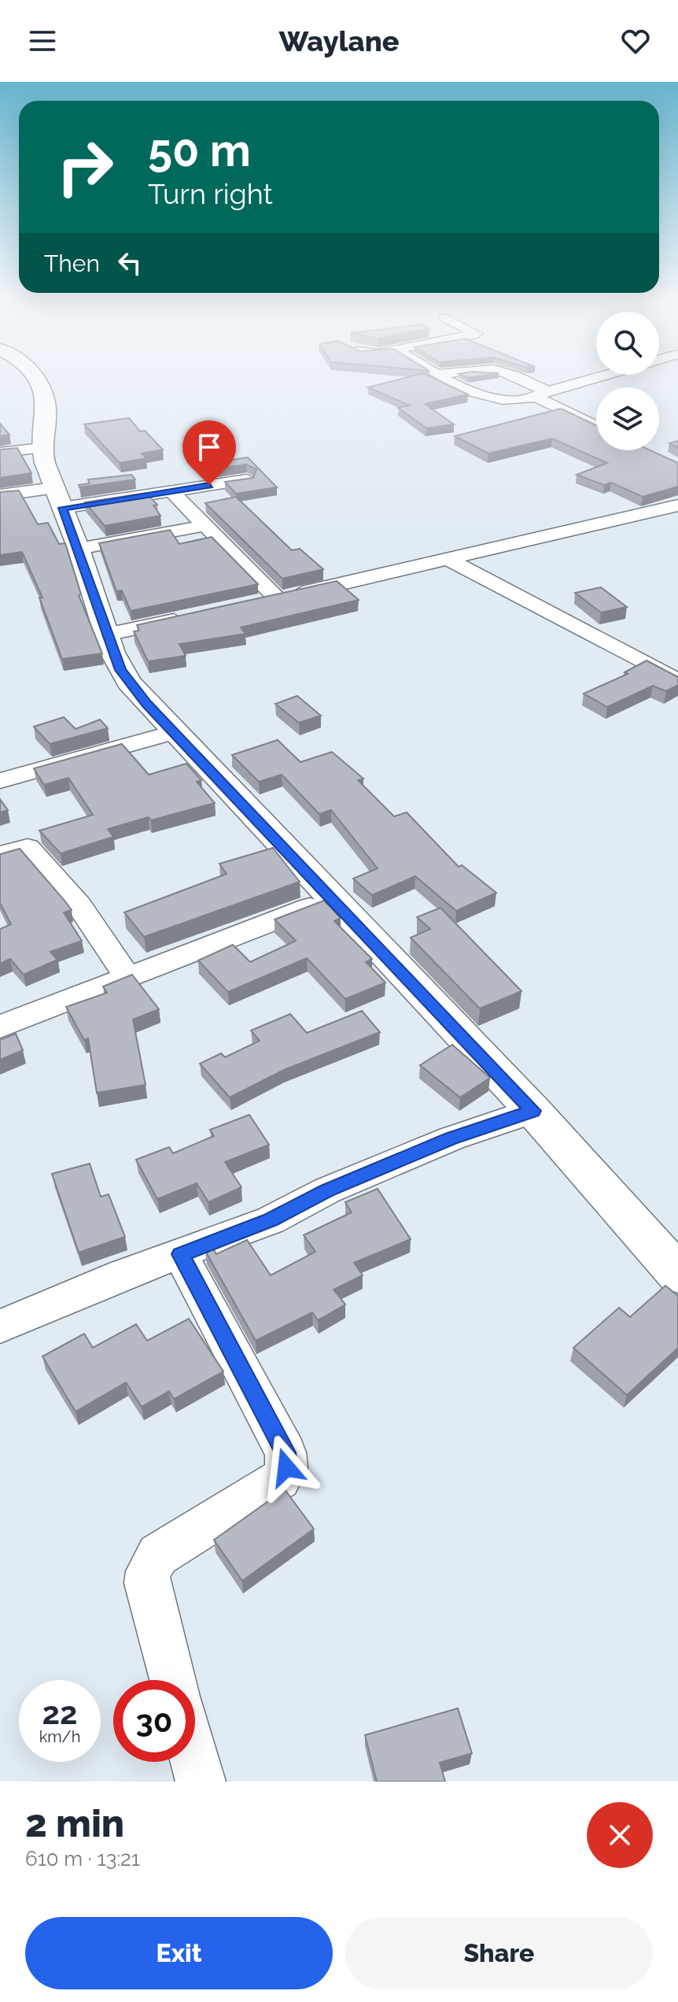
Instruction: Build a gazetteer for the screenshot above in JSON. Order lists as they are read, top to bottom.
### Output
{
  "page": {
    "header": "Waylane",
    "turn": ["50 m", "Turn right"],
    "then": "Then",
    "speed": "22 km/h",
    "limit": "30",
    "heading": ["2 min", "610 m · 13:21"],
    "buttons": ["Exit", "Share"]
  }
}
